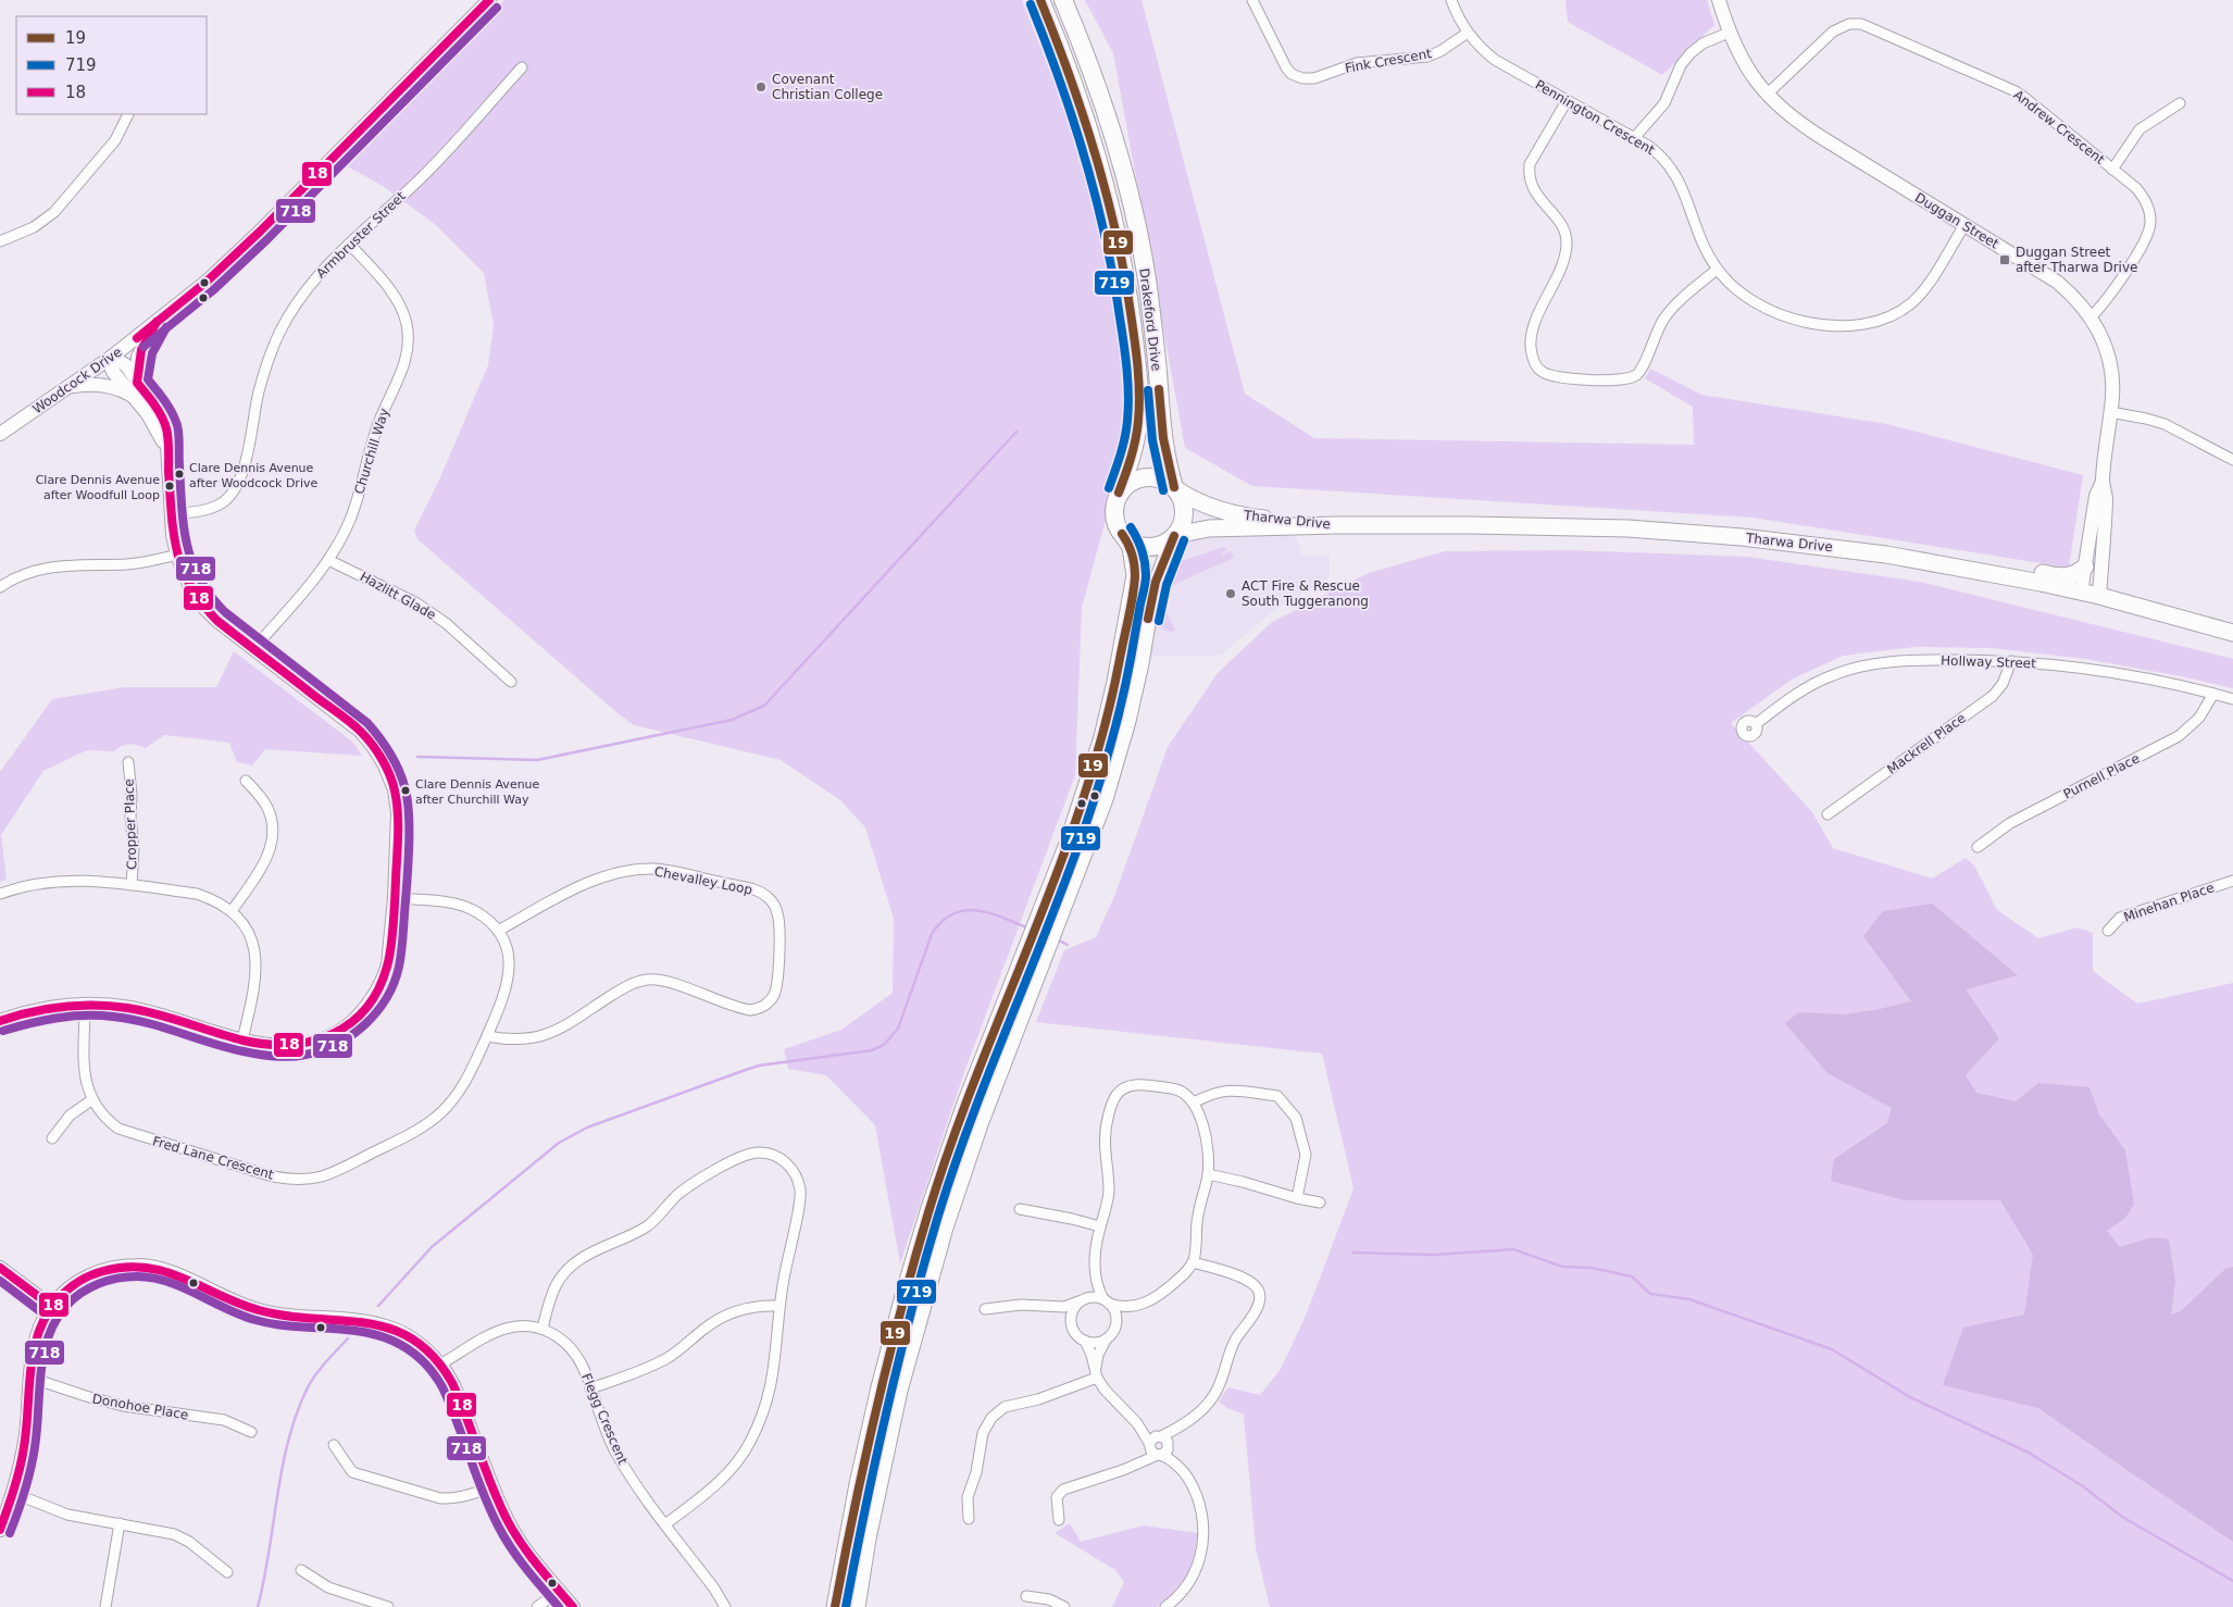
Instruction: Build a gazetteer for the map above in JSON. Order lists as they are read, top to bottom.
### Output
{
  "streets": {
    "highway": ["Drakeford Drive"],
    "main road": ["Tharwa Drive"],
    "street": [
      "Fink Crescent",
      "Pennington Crescent",
      "Andrew Crescent",
      "Duggan Street",
      "Armbruster Street",
      "Woodcock Drive",
      "Churchill Way",
      "Hazlitt Glade",
      "Hollway Street",
      "Mackrell Place",
      "Purnell Place",
      "Cropper Place",
      "Chevalley Loop",
      "Minehan Place",
      "Fred Lane Crescent",
      "Donohoe Place",
      "Flegg Crescent"
    ]
  },
  "crossings": [
    ["Fink Crescent", "Pennington Crescent"],
    ["Pennington Crescent", "Duggan Street"],
    ["Andrew Crescent", "Duggan Street"],
    ["Duggan Street", "Tharwa Drive"],
    ["Armbruster Street", "Churchill Way"],
    ["Drakeford Drive", "Tharwa Drive"],
    ["Churchill Way", "Hazlitt Glade"],
    ["Hollway Street", "Mackrell Place"],
    ["Hollway Street", "Purnell Place"],
    ["Chevalley Loop", "Fred Lane Crescent"]
  ],
  "places": {
    "other": [
      "Covenant Christian College",
      "Clare Dennis Avenue after Woodcock Drive",
      "Clare Dennis Avenue after Woodfull Loop",
      "ACT Fire & Rescue South Tuggeranong",
      "Clare Dennis Avenue after Churchill Way"
    ],
    "transit": ["Duggan Street after Tharwa Drive"]
  },
  "lines": [
    "transit line 19",
    "transit line 18",
    "transit line 719",
    "transit line 718"
  ],
  "legend": ["19", "719", "18"]
}
